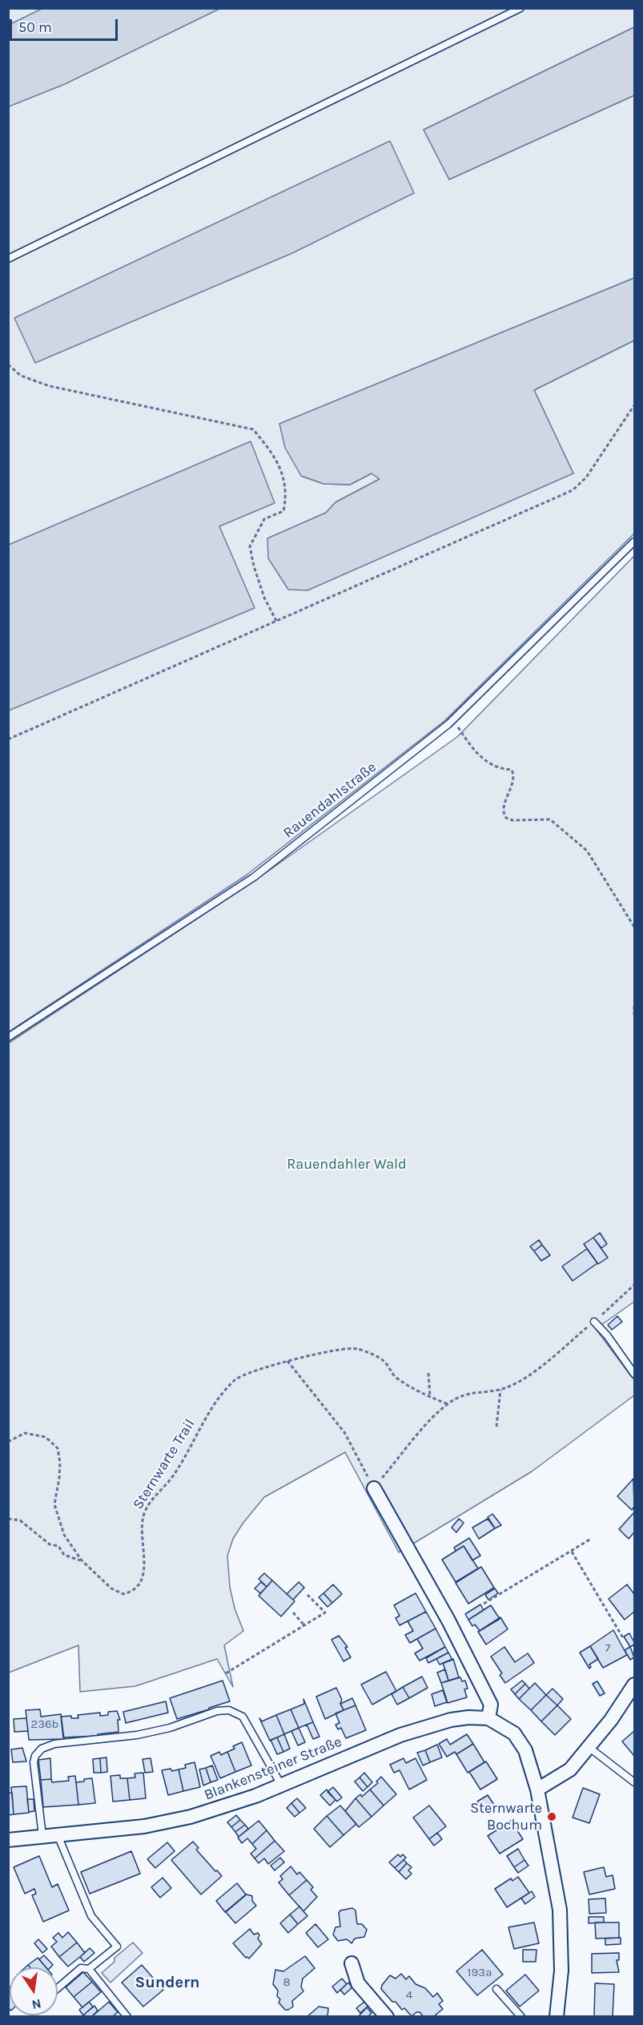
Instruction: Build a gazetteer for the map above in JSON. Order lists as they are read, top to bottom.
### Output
{
  "streets": {
    "street": ["Blankensteiner Straße"],
    "lane": ["Rauendahlstraße"],
    "path": ["Sternwarte Trail"]
  },
  "districts": ["Sundern"],
  "parks": ["Rauendahler Wald"],
  "places": ["Sternwarte Bochum"],
  "house_numbers": [
    "7",
    "236b",
    "193a",
    "8",
    "4"
  ],
  "scale_bar": "50 m",
  "north": "bottom"
}
